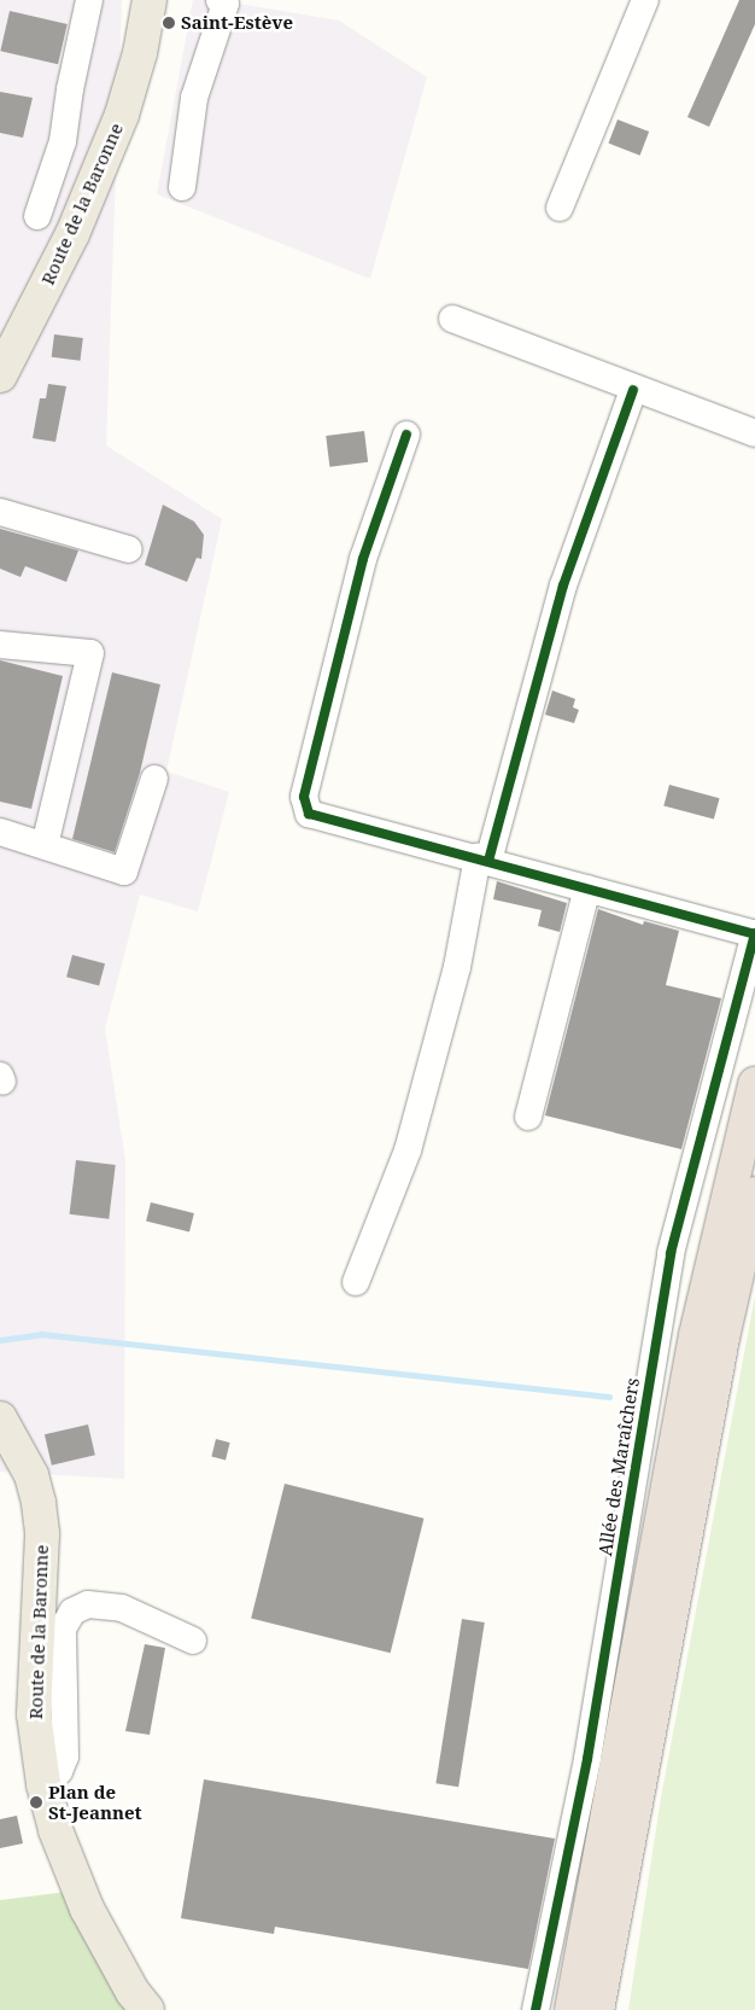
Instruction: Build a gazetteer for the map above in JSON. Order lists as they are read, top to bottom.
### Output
{
  "streets": {
    "main road": ["Route de la Baronne"],
    "street": ["Allée des Maraîchers"]
  },
  "places": ["Saint-Estève", "Plan de St-Jeannet"]
}
